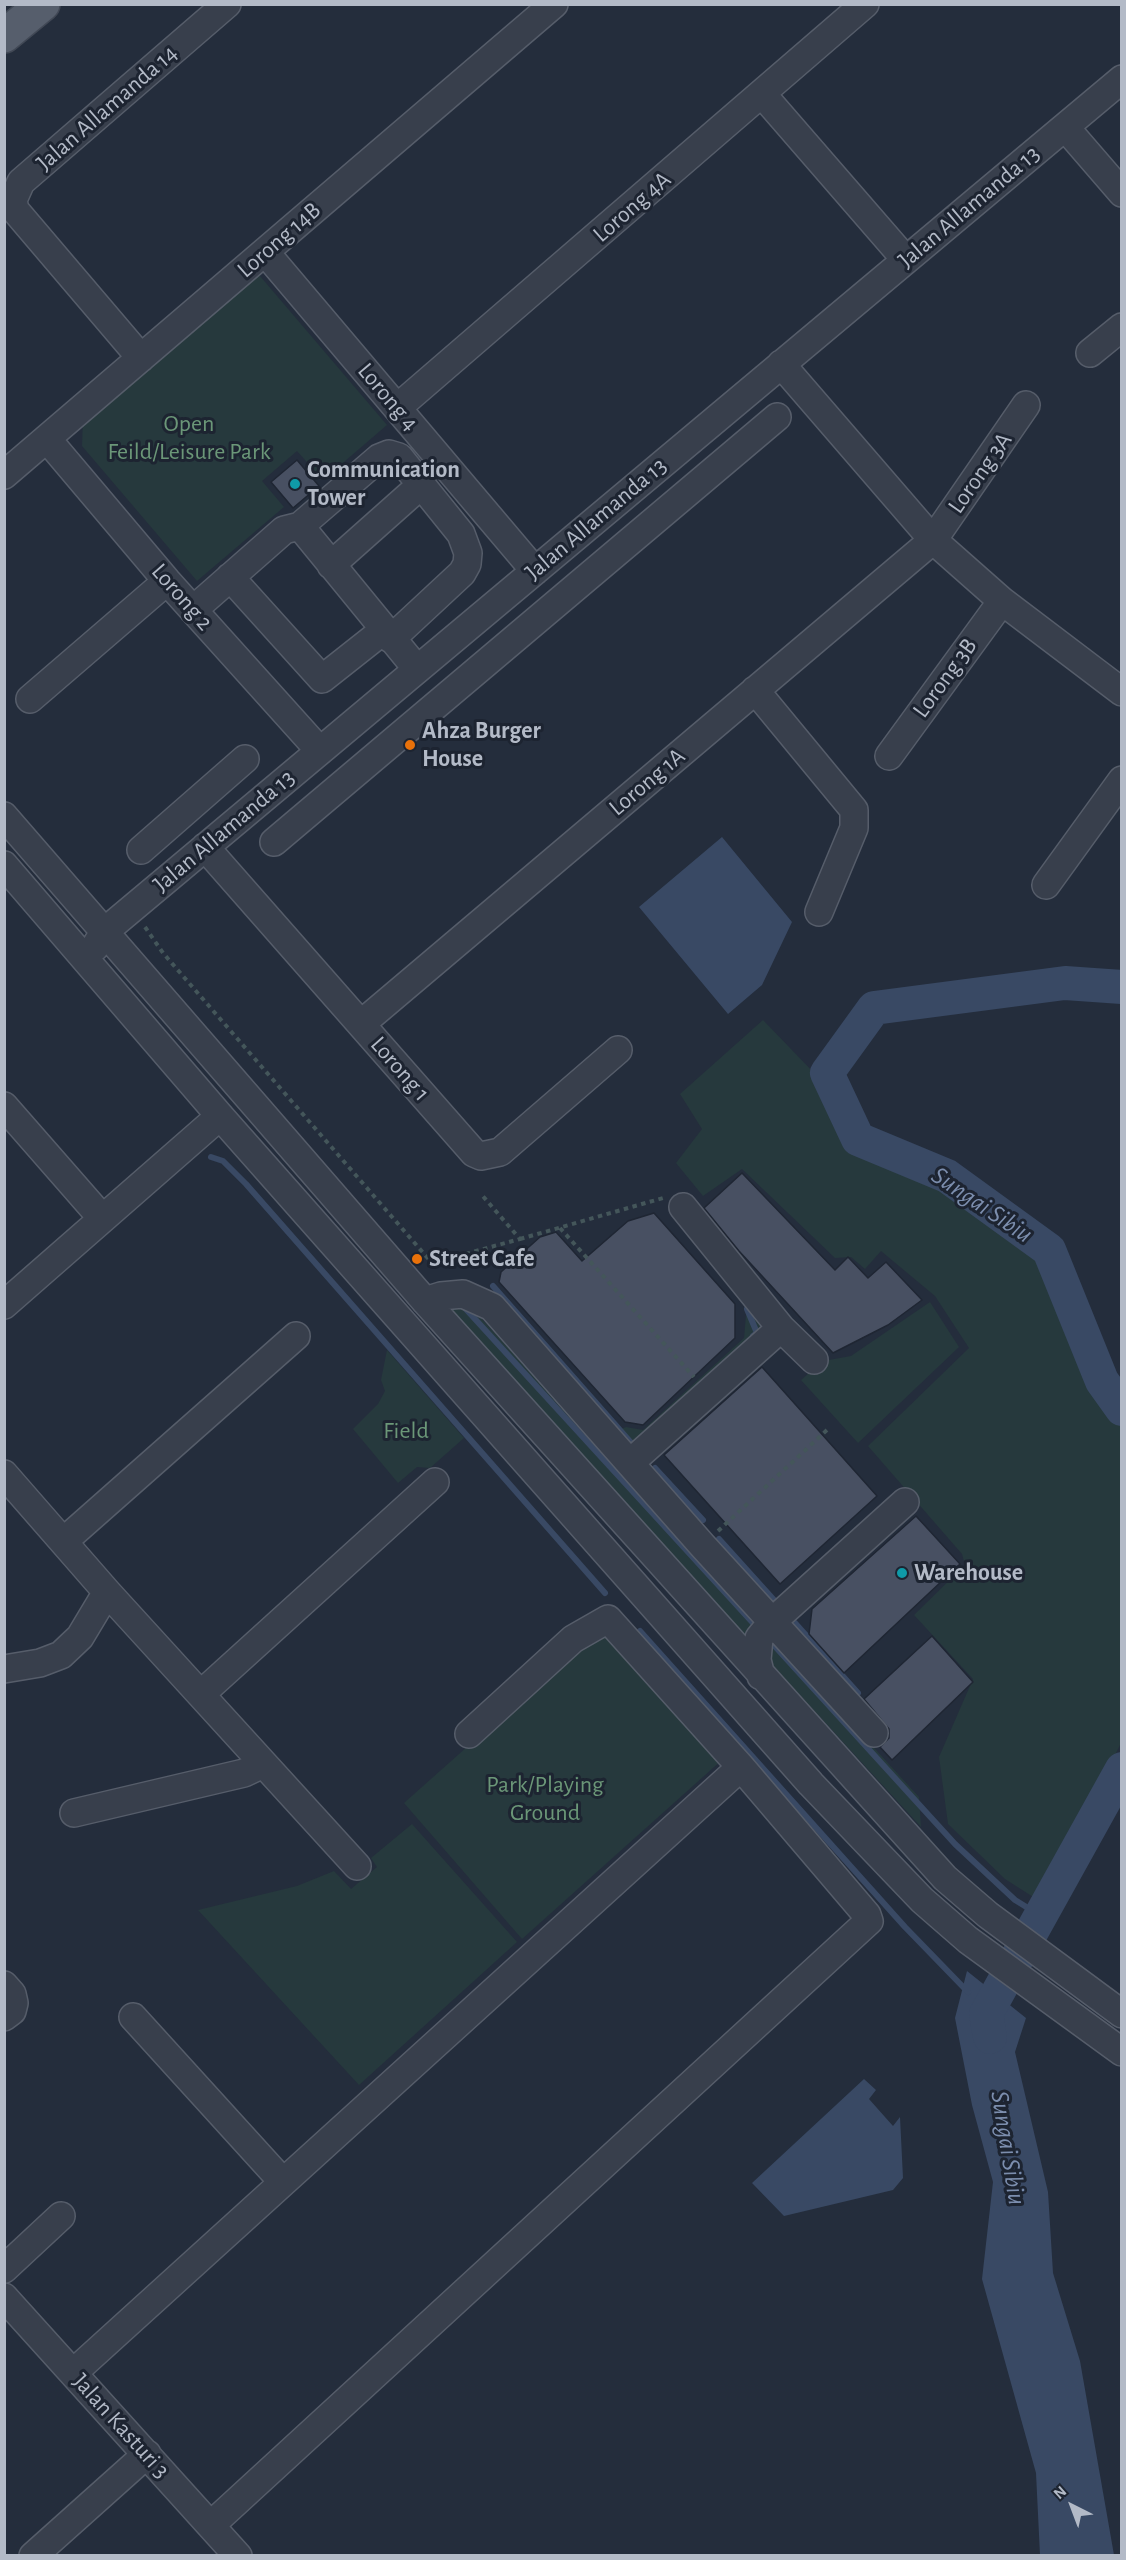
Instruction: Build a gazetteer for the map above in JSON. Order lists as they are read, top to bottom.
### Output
{
  "streets": {
    "street": [
      "Jalan Allamanda 14",
      "Lorong 4A",
      "Jalan Allamanda 13",
      "Lorong 14B",
      "Lorong 4",
      "Lorong 3A",
      "Lorong 2",
      "Lorong 3B",
      "Lorong 1A",
      "Lorong 1",
      "Jalan Kasturi 3"
    ]
  },
  "crossings": [
    ["Jalan Allamanda 14", "Lorong 14B"],
    ["Lorong 4A", "Lorong 4"],
    ["Jalan Allamanda 13", "Lorong 4"],
    ["Jalan Allamanda 13", "Lorong 2"],
    ["Jalan Allamanda 13", "Lorong 1"],
    ["Lorong 14B", "Lorong 4"],
    ["Lorong 14B", "Lorong 2"],
    ["Lorong 3A", "Lorong 1A"],
    ["Lorong 1A", "Lorong 1"]
  ],
  "water": ["Sungai Sibiu"],
  "parks": ["Open Feild/Leisure Park", "Field", "Park/Playing Ground"],
  "places": [
    "Communication Tower",
    "Ahza Burger House",
    "Street Cafe",
    "Warehouse"
  ],
  "north": "top left"
}
